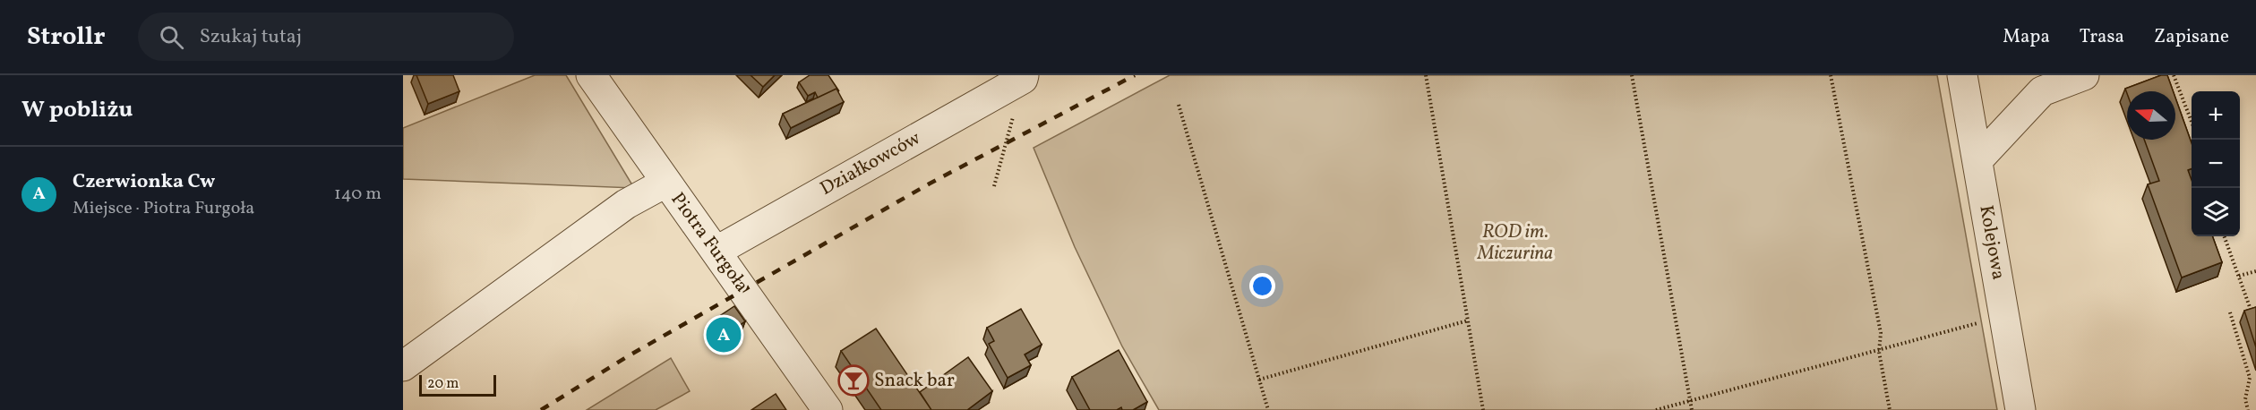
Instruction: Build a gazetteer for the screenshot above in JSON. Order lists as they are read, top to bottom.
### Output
{
  "streets": {
    "street": ["Działkowców", "Piotra Furgoła", "Kolejowa"]
  },
  "crossings": [
    ["Działkowców", "Piotra Furgoła"]
  ],
  "parks": ["ROD im. Miczurina"],
  "places": {
    "bar": ["Snack bar"]
  },
  "scale_bar": "20 m",
  "north": "left",
  "page": {
    "header": "Strollr",
    "search": "Szukaj tutaj",
    "nav": ["Mapa", "Trasa", "Zapisane"],
    "heading": "W pobliżu",
    "map_buttons": ["+", "−"],
    "list": [
      {
        "mark": "A",
        "name": "Czerwionka Cw",
        "note": "Miejsce · Piotra Furgoła",
        "value": "140 m"
      }
    ],
    "pins": "A",
    "scale": "20 m"
  }
}
